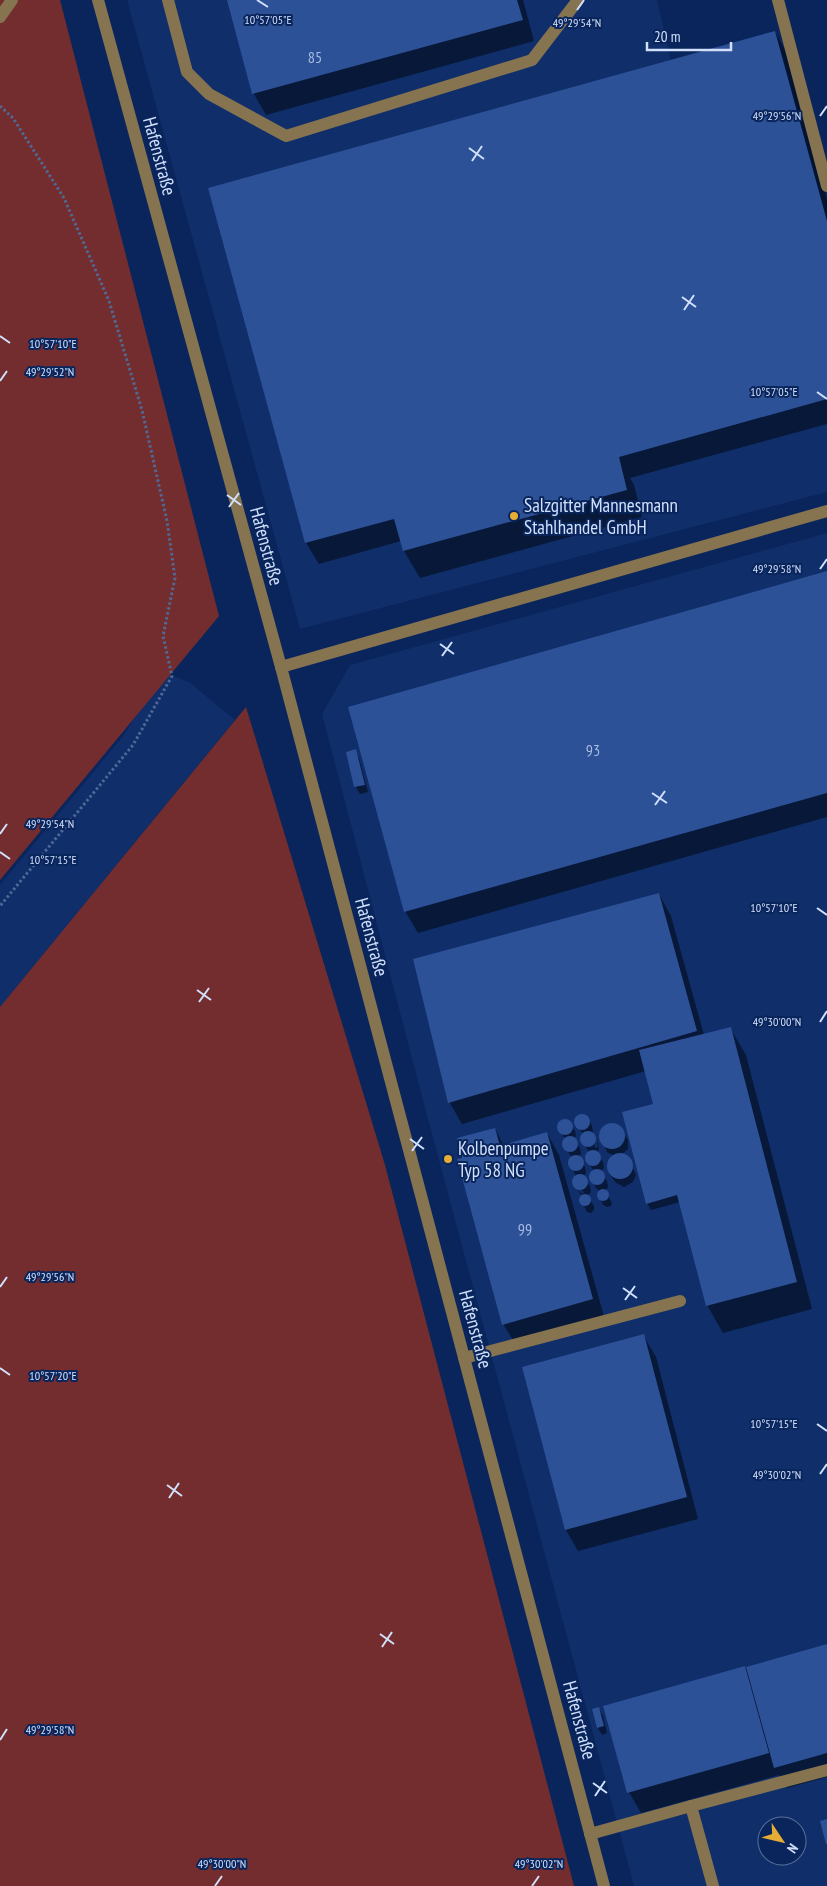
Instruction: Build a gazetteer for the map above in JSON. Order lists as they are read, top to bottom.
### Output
{
  "streets": {
    "street": ["Hafenstraße"]
  },
  "places": ["Salzgitter Mannesmann Stahlhandel GmbH", "Kolbenpumpe Typ 58 NG"],
  "house_numbers": ["85", "93", "99"],
  "scale_bar": "20 m",
  "north": "bottom right",
  "coordinates": [
    "10°57'05\"E",
    "49°29'54\"N",
    "49°29'56\"N",
    "10°57'10\"E",
    "49°29'52\"N",
    "49°29'58\"N",
    "10°57'15\"E",
    "49°30'00\"N",
    "10°57'20\"E",
    "49°30'02\"N"
  ]
}
